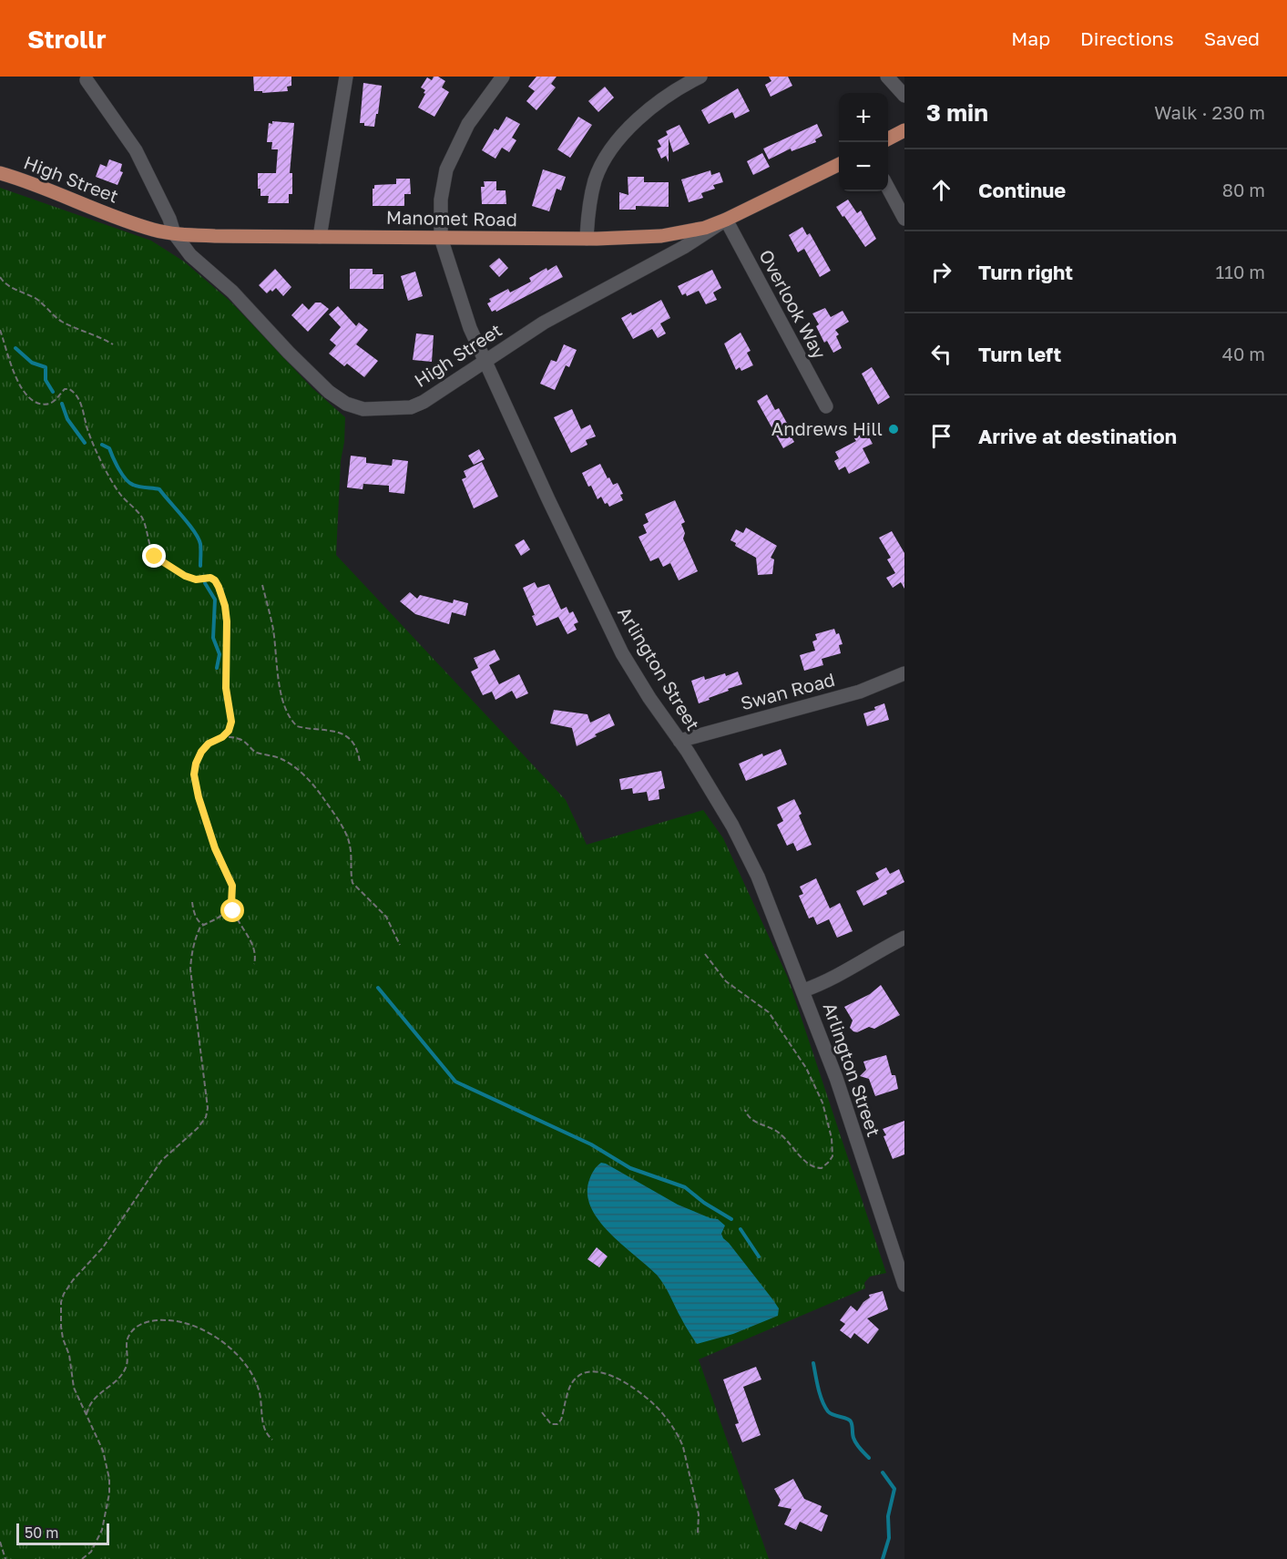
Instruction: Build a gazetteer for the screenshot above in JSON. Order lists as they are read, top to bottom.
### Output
{
  "streets": {
    "main road": ["High Street", "Manomet Road"],
    "street": ["Overlook Way", "Arlington Street", "Swan Road"]
  },
  "crossings": [
    ["High Street", "Manomet Road"],
    ["High Street", "Overlook Way"],
    ["High Street", "Arlington Street"],
    ["Manomet Road", "Overlook Way"],
    ["Manomet Road", "Arlington Street"],
    ["Arlington Street", "Swan Road"]
  ],
  "places": ["Andrews Hill"],
  "scale_bar": "50 m",
  "page": {
    "header": "Strollr",
    "nav": ["Map", "Directions", "Saved"],
    "heading": ["3 min", "Walk · 230 m"],
    "map_buttons": ["+", "−"],
    "list": [
      ["Continue", "80 m"],
      ["Turn right", "110 m"],
      ["Turn left", "40 m"],
      "Arrive at destination"
    ],
    "scale": "50 m"
  }
}
